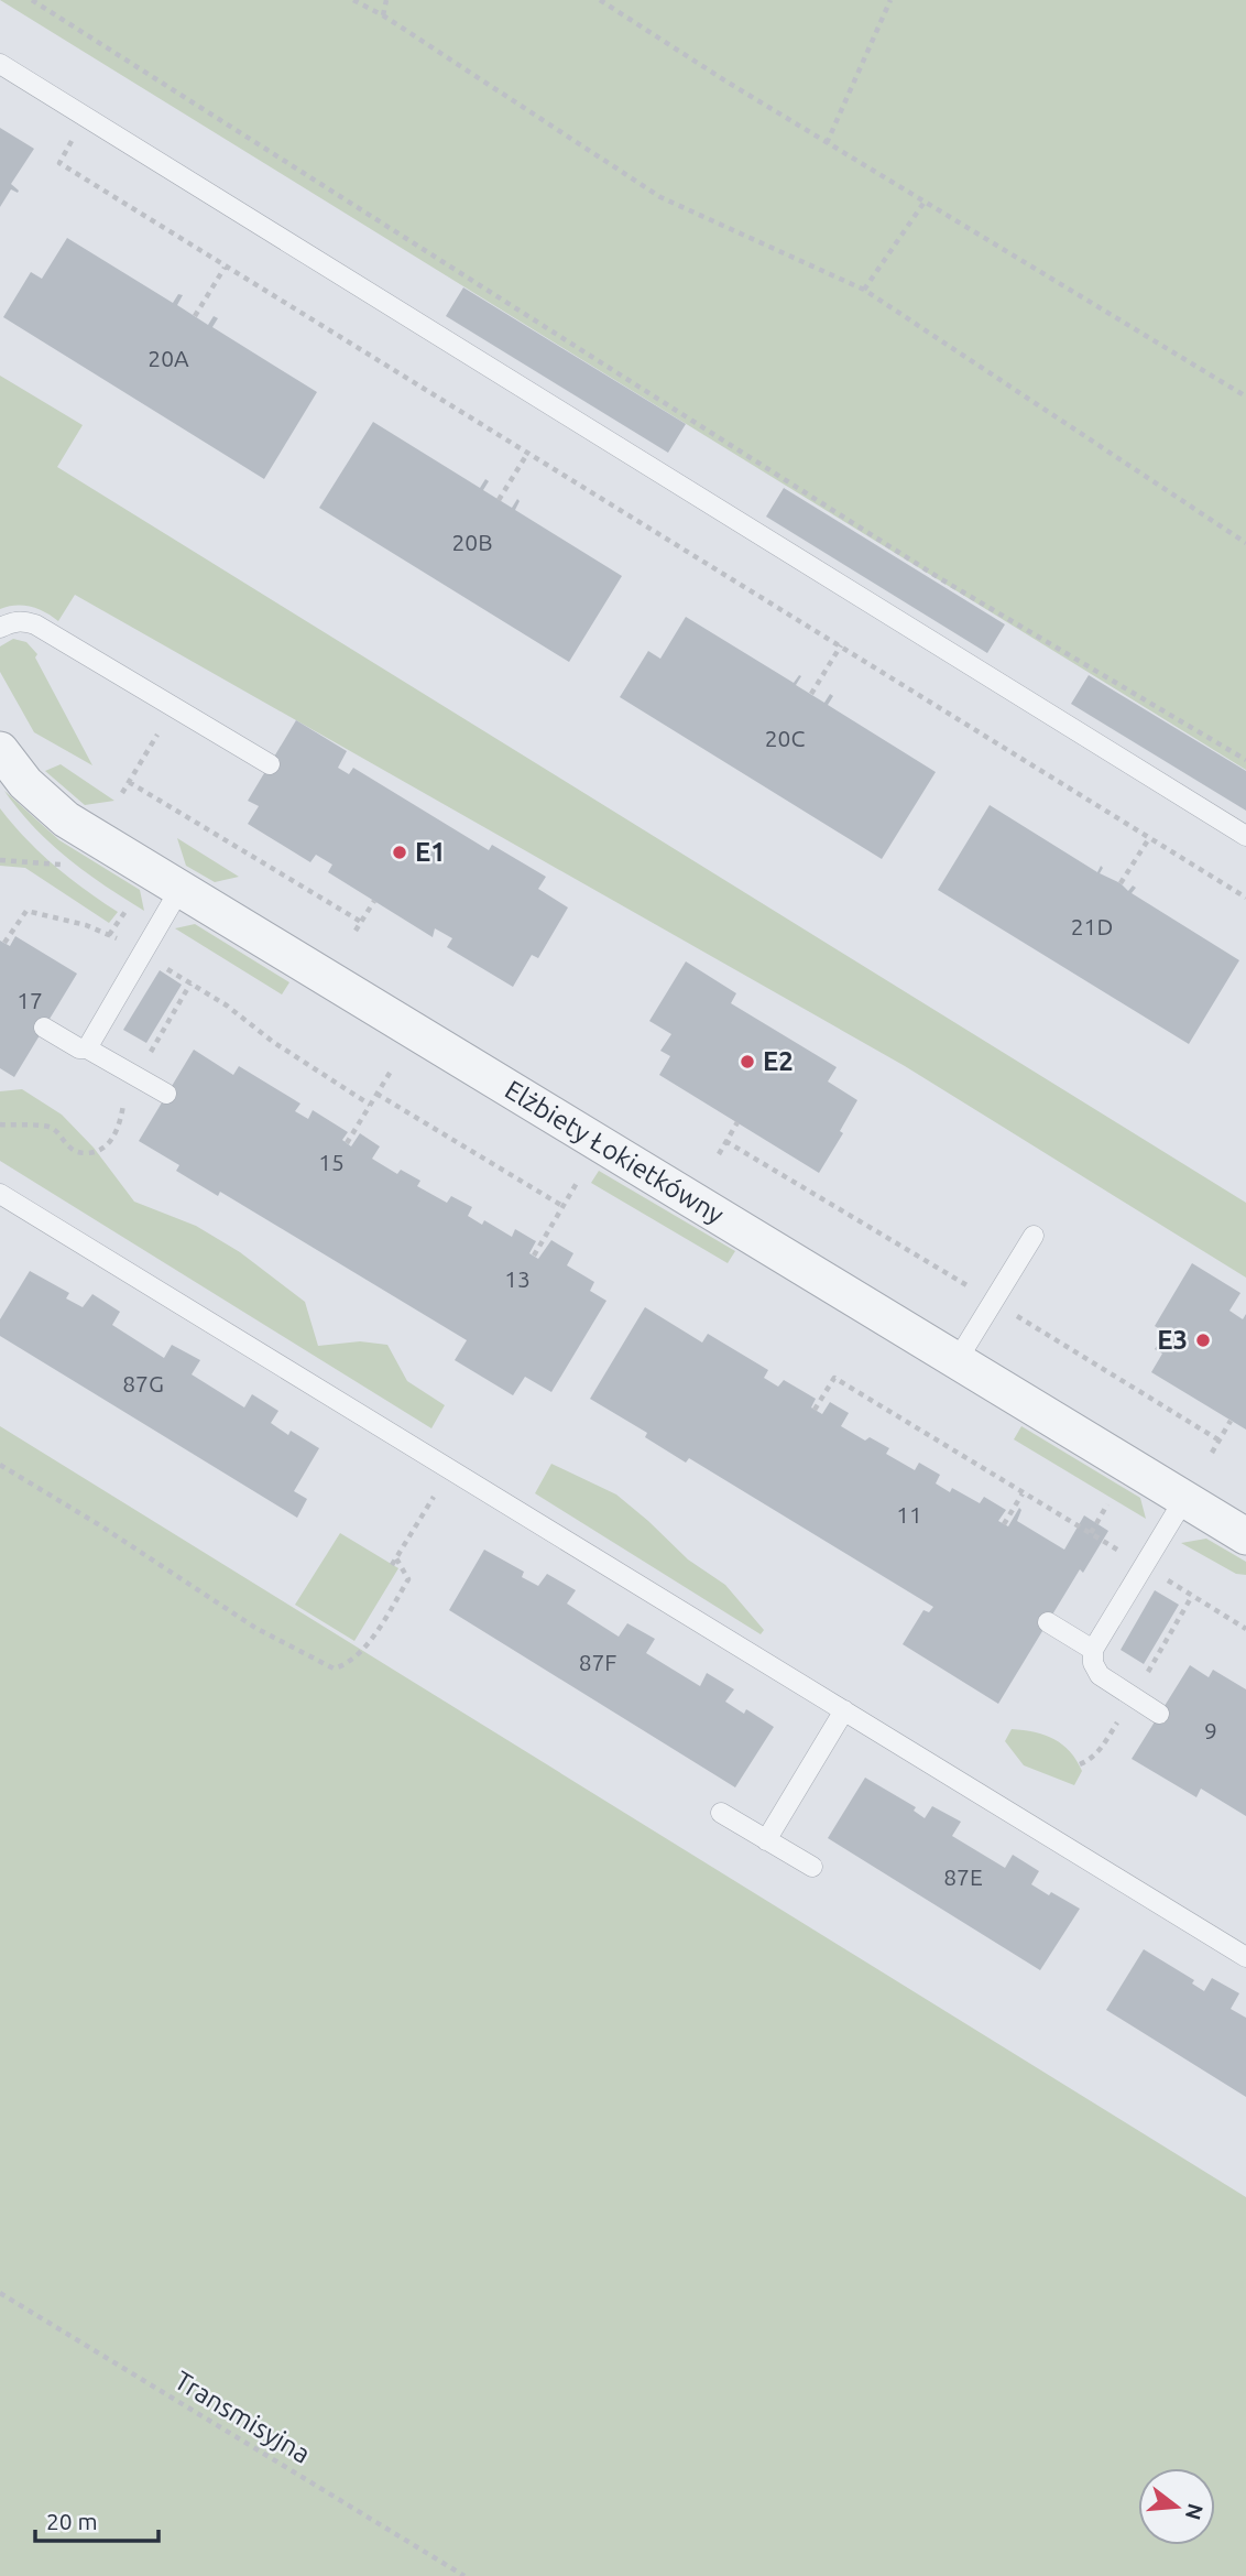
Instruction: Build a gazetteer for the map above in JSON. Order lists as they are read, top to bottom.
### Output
{
  "streets": {
    "street": ["Elżbiety Łokietkówny"],
    "path": ["Transmisyjna"]
  },
  "places": ["E1", "E2", "E3"],
  "house_numbers": [
    "20A",
    "20B",
    "20C",
    "21D",
    "17",
    "15",
    "13",
    "87G",
    "11",
    "87F",
    "9",
    "87E"
  ],
  "scale_bar": "20 m",
  "north": "right"
}
